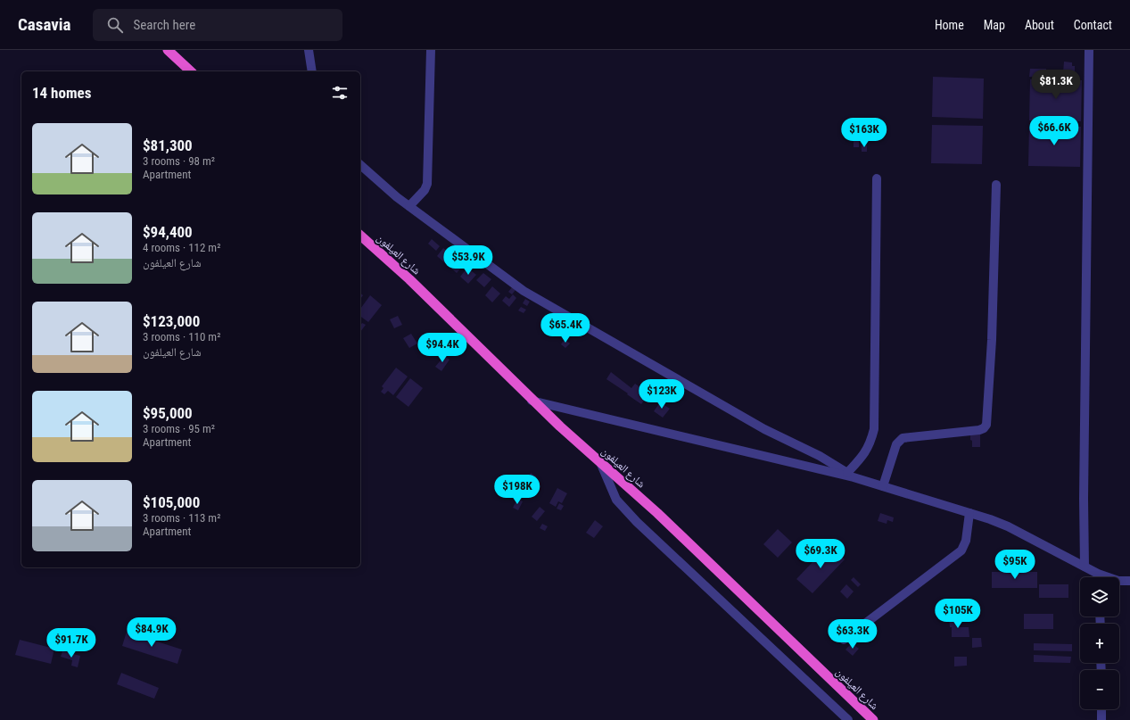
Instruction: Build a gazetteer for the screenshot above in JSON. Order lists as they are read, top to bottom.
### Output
{
  "streets": {
    "highway": ["شارع العيلفون"]
  },
  "page": {
    "header": "Casavia",
    "search": "Search here",
    "nav": [
      "Home",
      "Map",
      "About",
      "Contact"
    ],
    "price": [
      "$81.3K",
      "$66.6K",
      "$163K",
      "$53.9K",
      "$65.4K",
      "$94.4K",
      "$123K",
      "$198K",
      "$69.3K",
      "$95K",
      "$105K",
      "$84.9K",
      "$63.3K",
      "$91.7K"
    ],
    "heading": "14 homes",
    "list": [
      {
        "name": "$81,300",
        "note": "3 rooms · 98 m² · Apartment"
      },
      {
        "name": "$94,400",
        "note": "4 rooms · 112 m² · شارع العيلفون"
      },
      {
        "name": "$123,000",
        "note": "3 rooms · 110 m² · شارع العيلفون"
      },
      {
        "name": "$95,000",
        "note": "3 rooms · 95 m² · Apartment"
      },
      {
        "name": "$105,000",
        "note": "3 rooms · 113 m² · Apartment"
      }
    ],
    "map_buttons": ["+", "−"]
  }
}
